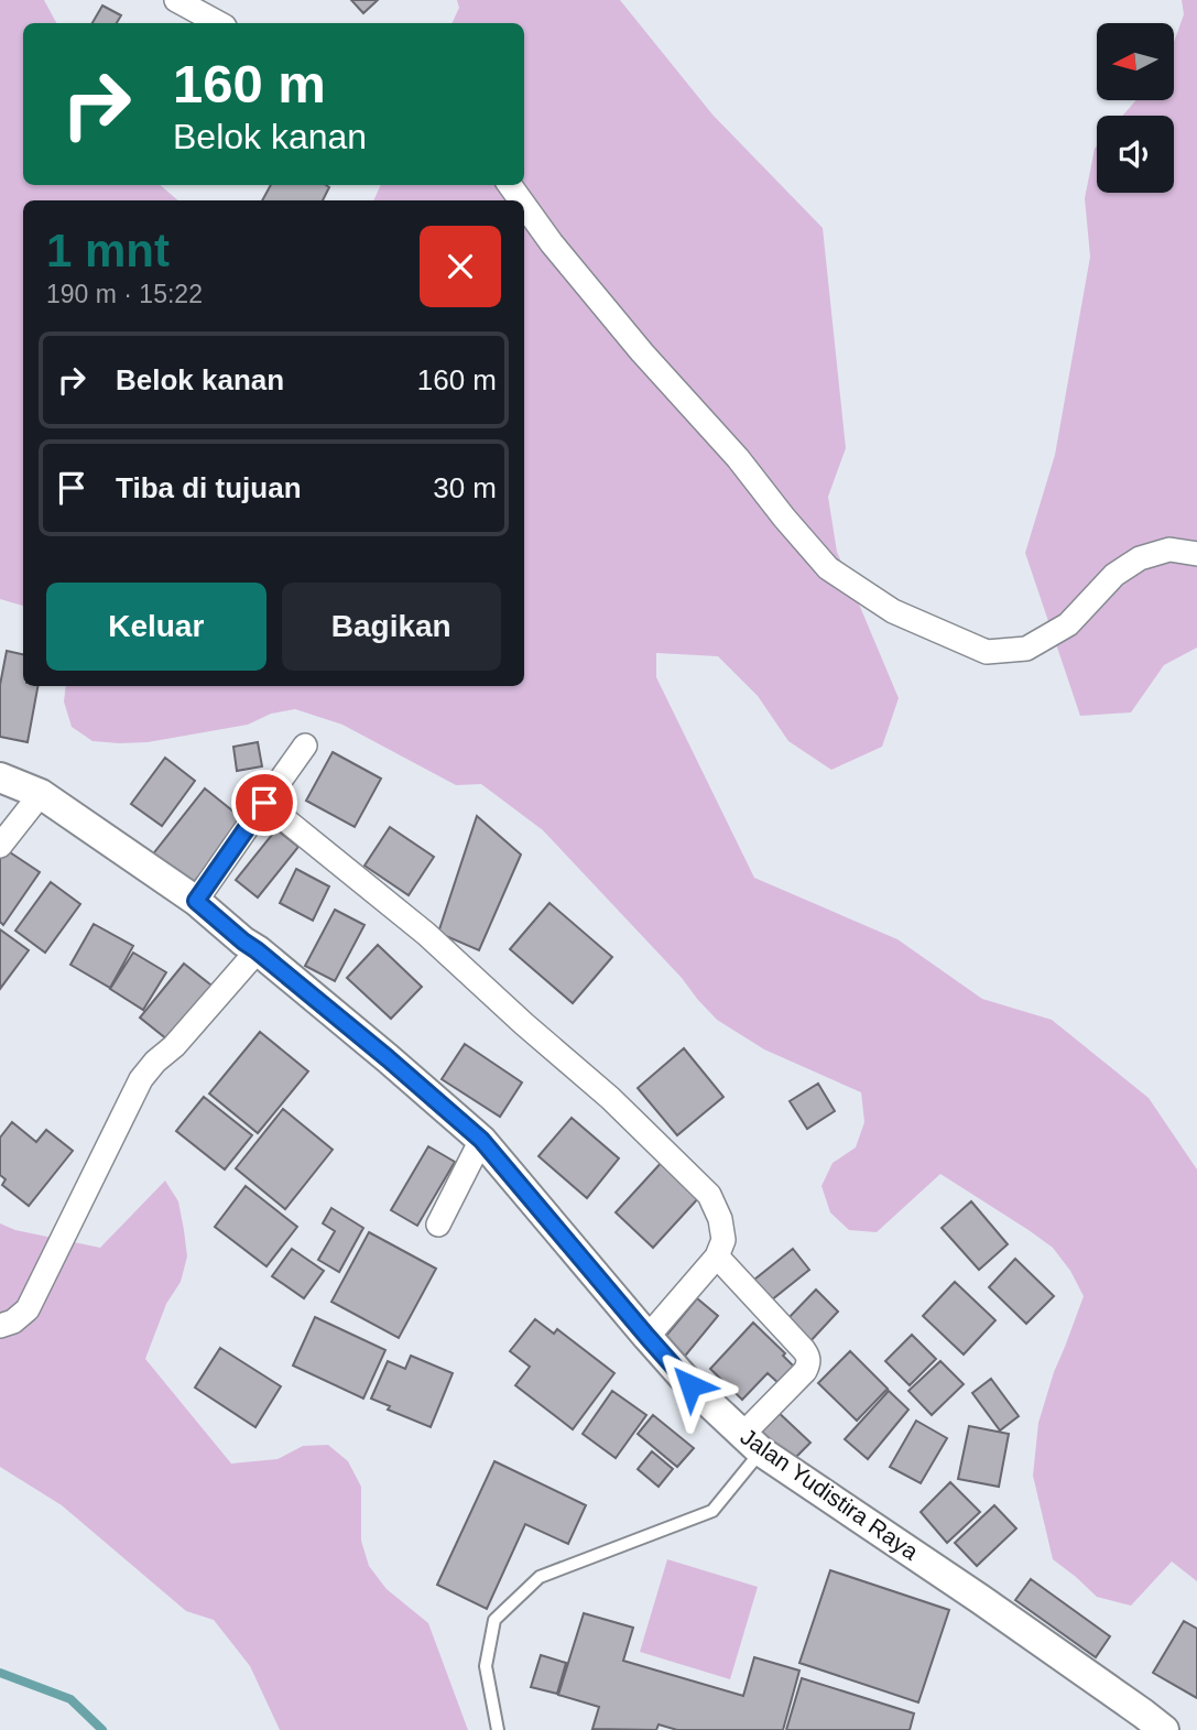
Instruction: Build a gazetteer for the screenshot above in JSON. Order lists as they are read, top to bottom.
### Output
{
  "streets": {
    "street": ["Jalan Yudistira Raya"]
  },
  "north": "left",
  "page": {
    "turn": ["160 m", "Belok kanan"],
    "heading": ["1 mnt", "190 m · 15:22"],
    "list": [
      {
        "name": "Belok kanan",
        "value": "160 m"
      },
      {
        "name": "Tiba di tujuan",
        "value": "30 m"
      }
    ],
    "buttons": ["Keluar", "Bagikan"]
  }
}
